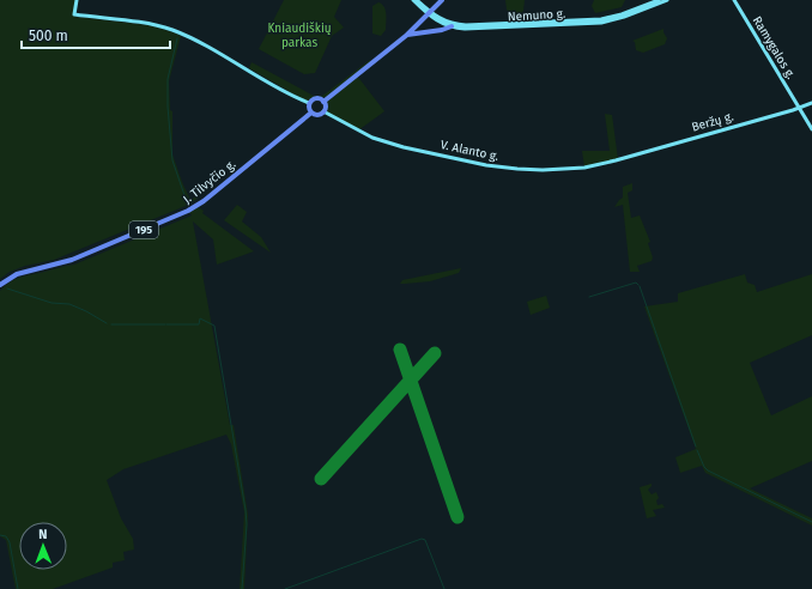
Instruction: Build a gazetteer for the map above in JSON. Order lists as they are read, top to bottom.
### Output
{
  "streets": {
    "main road": [
      "Nemuno g.",
      "Ramygalos g.",
      "Beržų g.",
      "V. Alanto g.",
      "J. Tilvyčio g.",
      "195"
    ]
  },
  "crossings": [
    ["Ramygalos g.", "Beržų g."],
    ["Beržų g.", "V. Alanto g."],
    ["V. Alanto g.", "J. Tilvyčio g."]
  ],
  "parks": ["Kniaudiškių parkas"],
  "scale_bar": "500 m",
  "north": "top"
}
